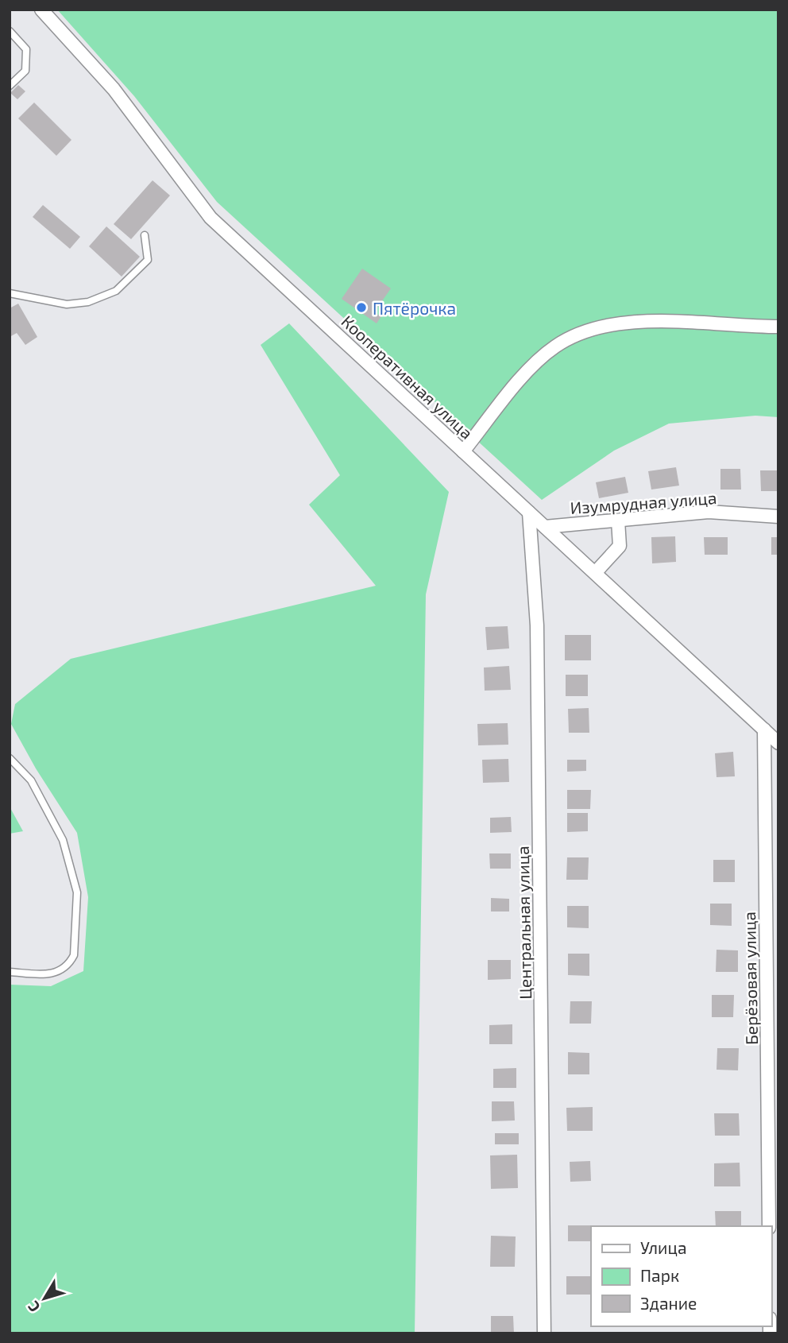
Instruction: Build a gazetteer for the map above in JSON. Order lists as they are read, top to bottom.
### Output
{
  "streets": {
    "street": [
      "Кооперативная улица",
      "Изумрудная улица",
      "Центральная улица",
      "Берёзовая улица"
    ]
  },
  "crossings": [
    ["Кооперативная улица", "Изумрудная улица"],
    ["Кооперативная улица", "Центральная улица"],
    ["Кооперативная улица", "Берёзовая улица"]
  ],
  "places": ["Пятёрочка"],
  "legend": ["Улица", "Парк", "Здание"],
  "north": "bottom left"
}
